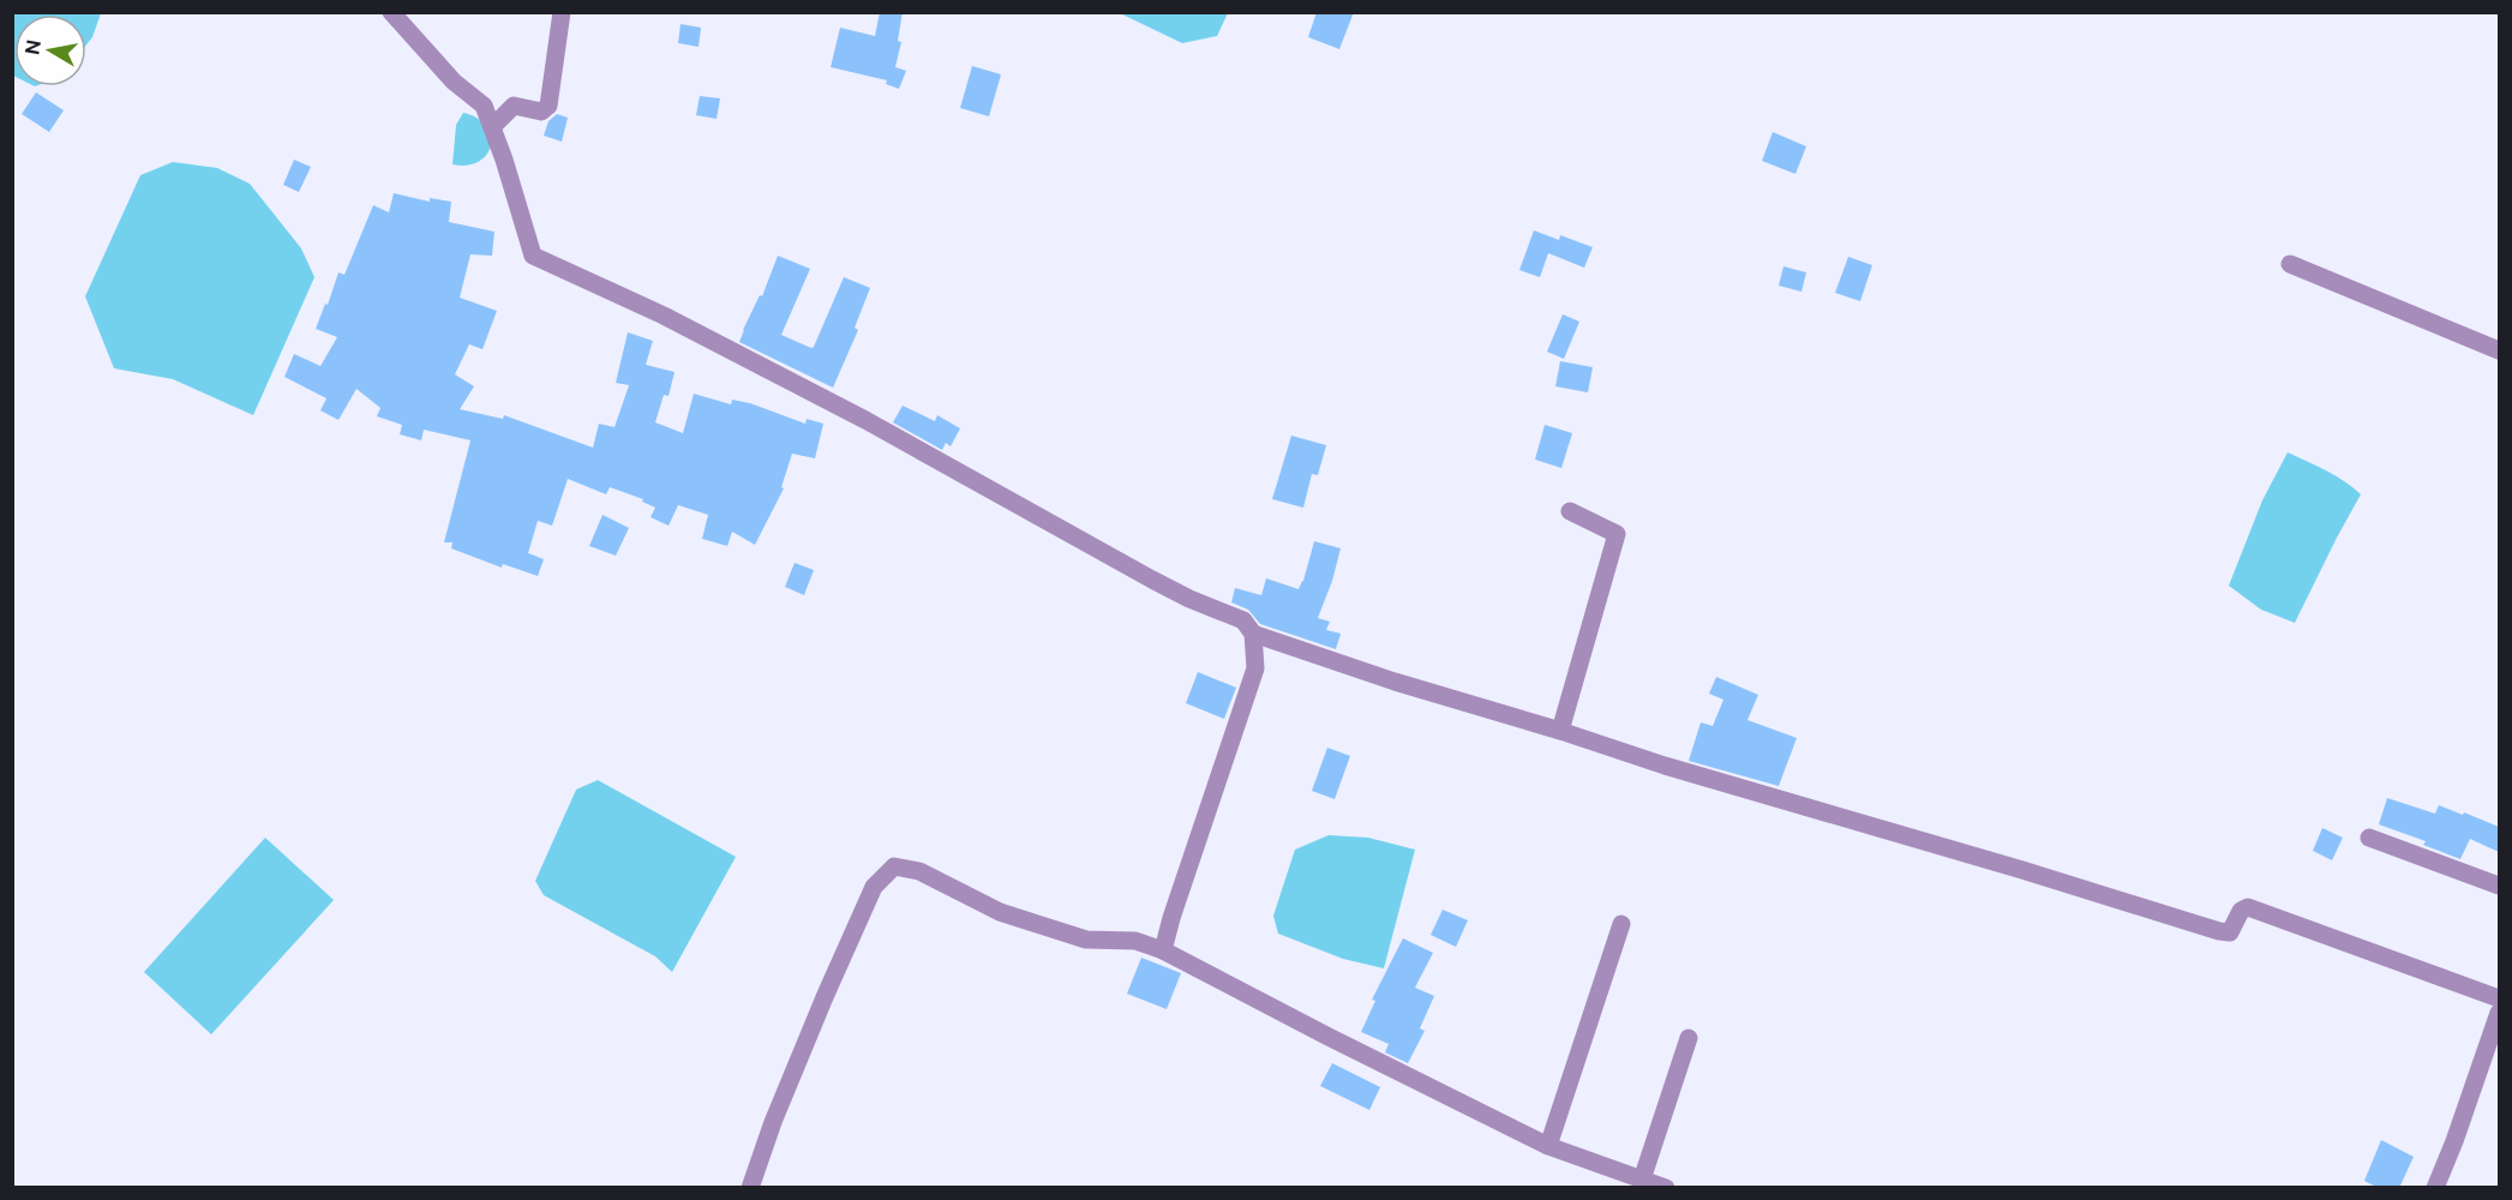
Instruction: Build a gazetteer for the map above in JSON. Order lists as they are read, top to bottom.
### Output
{
  "north": "left"
}
